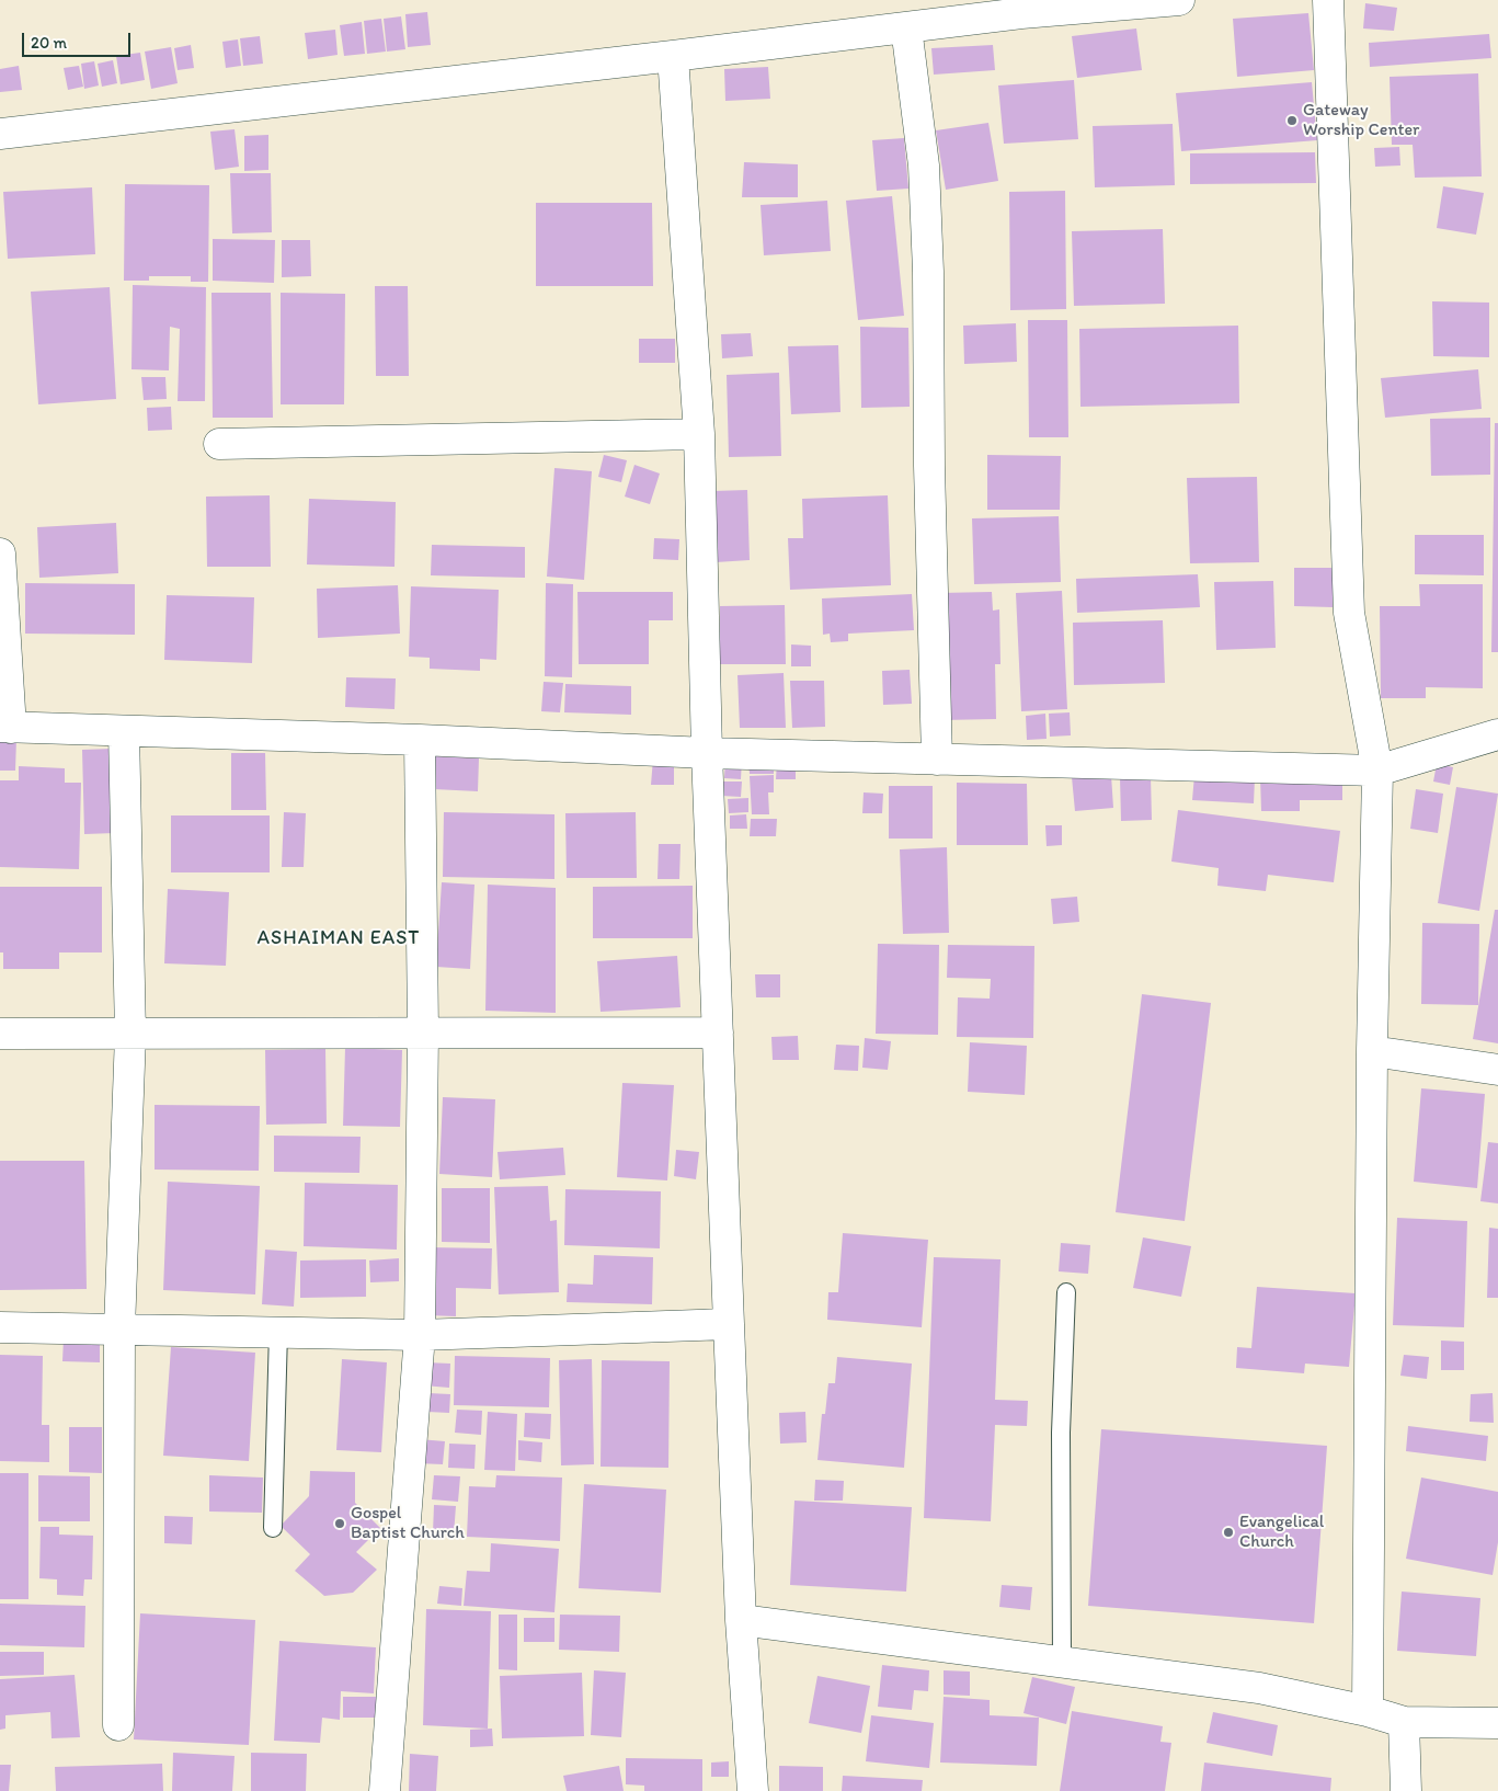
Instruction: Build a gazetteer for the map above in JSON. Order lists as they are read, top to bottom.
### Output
{
  "districts": ["ASHAIMAN EAST"],
  "places": ["Gateway Worship Center", "Gospel Baptist Church", "Evangelical Church"],
  "scale_bar": "20 m"
}
